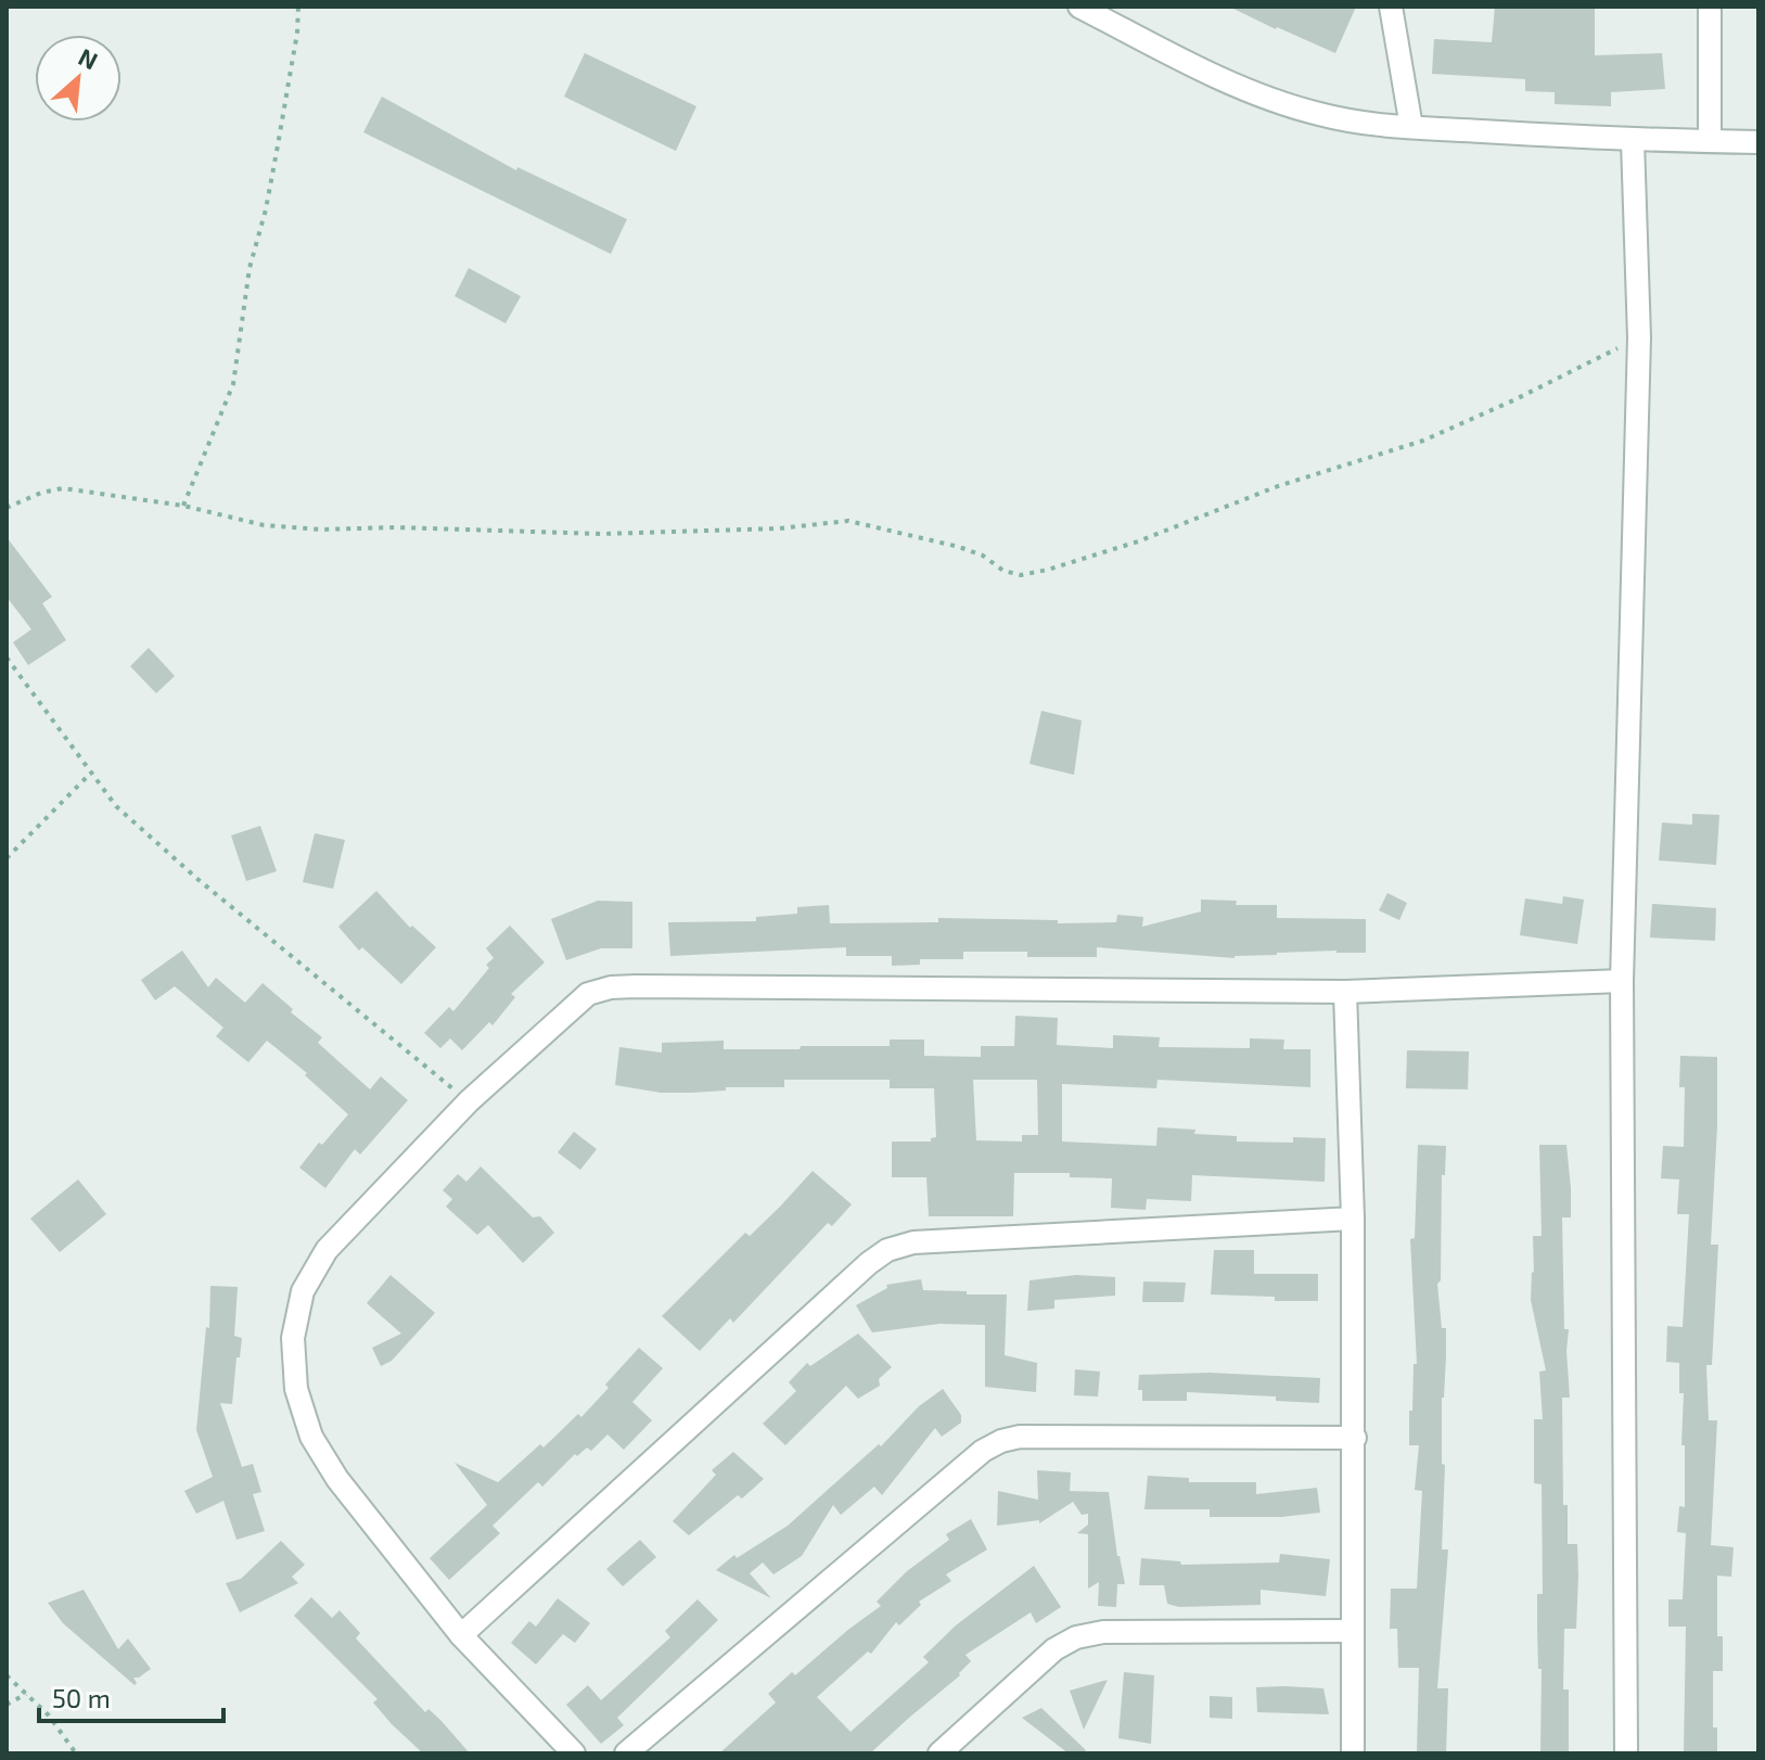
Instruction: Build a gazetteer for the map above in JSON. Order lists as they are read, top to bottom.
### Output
{
  "scale_bar": "50 m",
  "north": "top right"
}
